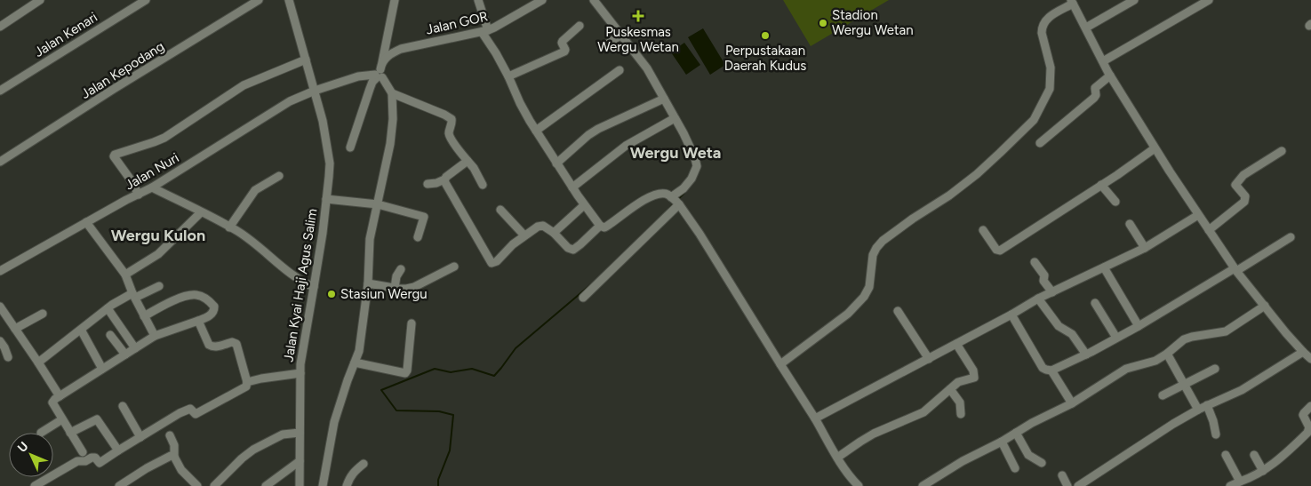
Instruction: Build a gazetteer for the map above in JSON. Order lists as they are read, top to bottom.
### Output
{
  "streets": {
    "street": [
      "Jalan GOR",
      "Jalan Kenari",
      "Jalan Kepodang",
      "Jalan Nuri",
      "Jalan Kyai Haji Agus Salim"
    ]
  },
  "crossings": [
    ["Jalan GOR", "Jalan Nuri"],
    ["Jalan GOR", "Jalan Kyai Haji Agus Salim"],
    ["Jalan Nuri", "Jalan Kyai Haji Agus Salim"]
  ],
  "districts": ["Wergu Weta", "Wergu Kulon"],
  "places": {
    "health": ["Puskesmas Wergu Wetan"],
    "other": ["Stadion Wergu Wetan", "Perpustakaan Daerah Kudus", "Stasiun Wergu"]
  },
  "north": "top left"
}
